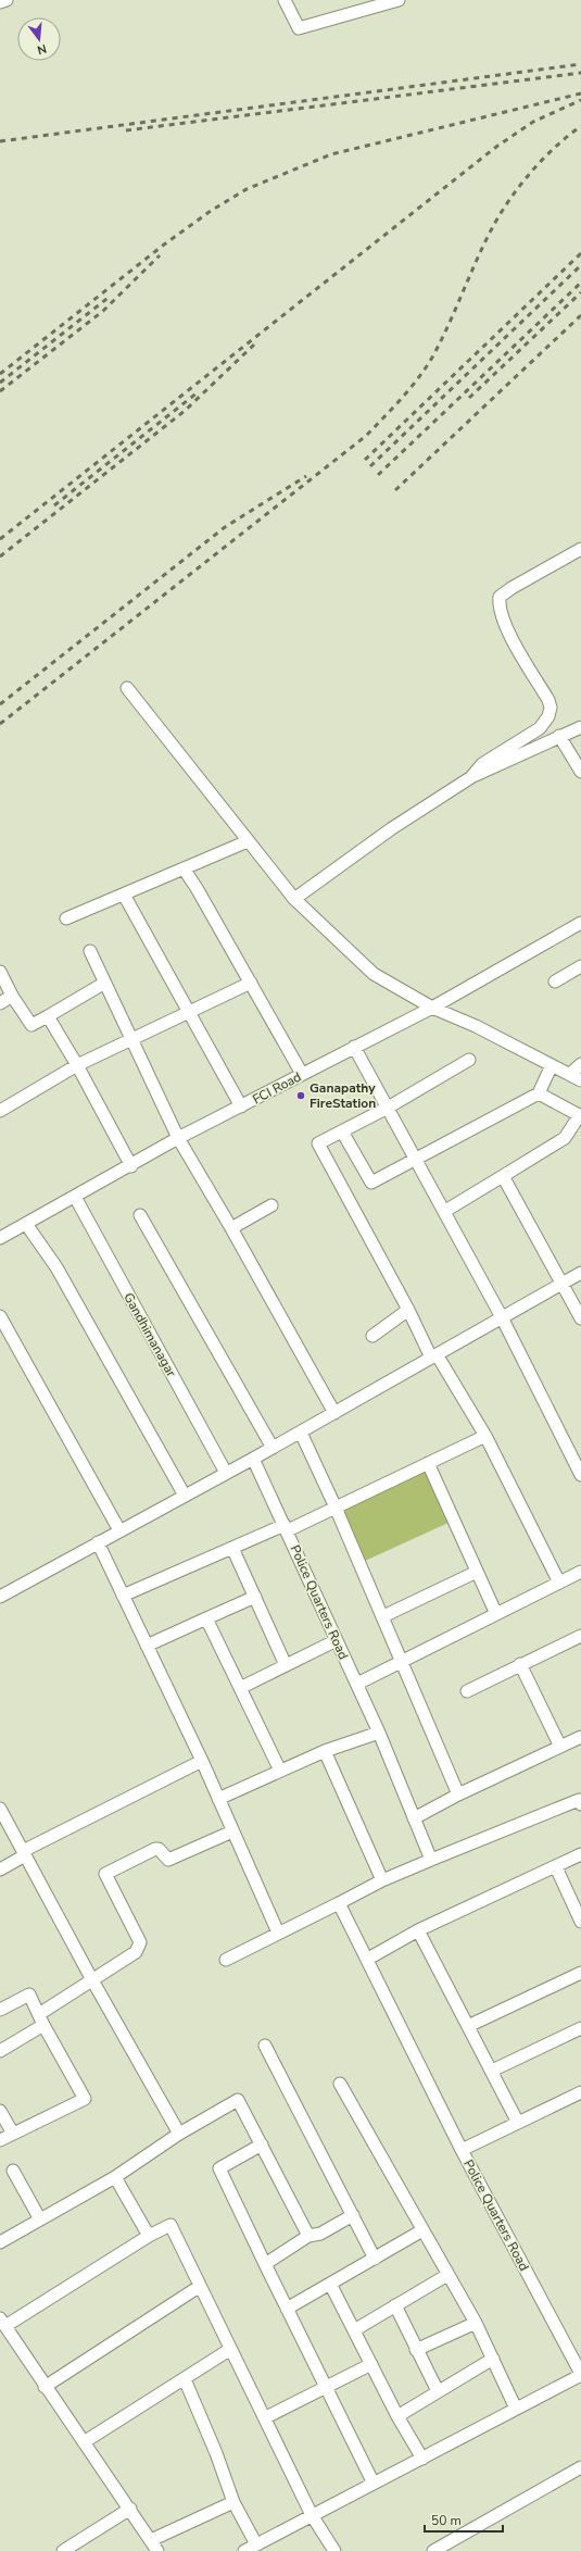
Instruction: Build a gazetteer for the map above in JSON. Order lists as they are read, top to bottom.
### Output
{
  "streets": {
    "street": ["FCI Road", "Gandhimanagar", "Police Quarters Road"]
  },
  "crossings": [
    ["FCI Road", "Gandhimanagar"]
  ],
  "places": ["Ganapathy FireStation"],
  "scale_bar": "50 m",
  "north": "bottom"
}
